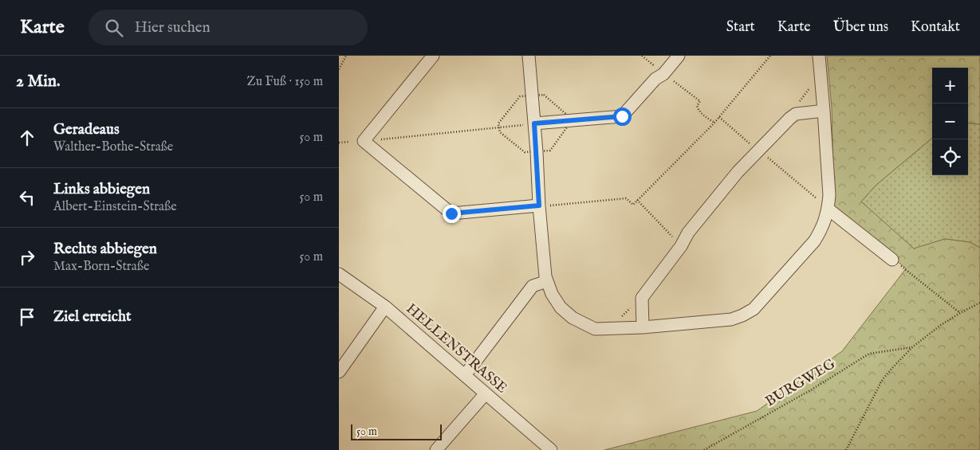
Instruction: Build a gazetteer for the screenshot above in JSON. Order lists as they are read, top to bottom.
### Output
{
  "streets": {
    "street": ["HELLENSTRASSE"],
    "path": ["BURGWEG"]
  },
  "scale_bar": "50 m",
  "page": {
    "header": "Karte",
    "search": "Hier suchen",
    "nav": [
      "Start",
      "Karte",
      "Über uns",
      "Kontakt"
    ],
    "heading": ["2 Min.", "Zu Fuß · 150 m"],
    "map_buttons": ["+", "−"],
    "list": [
      ["Geradeaus", "Walther-Bothe-Straße", "50 m"],
      ["Links abbiegen", "Albert-Einstein-Straße", "50 m"],
      ["Rechts abbiegen", "Max-Born-Straße", "50 m"],
      "Ziel erreicht"
    ],
    "scale": "50 m"
  }
}
